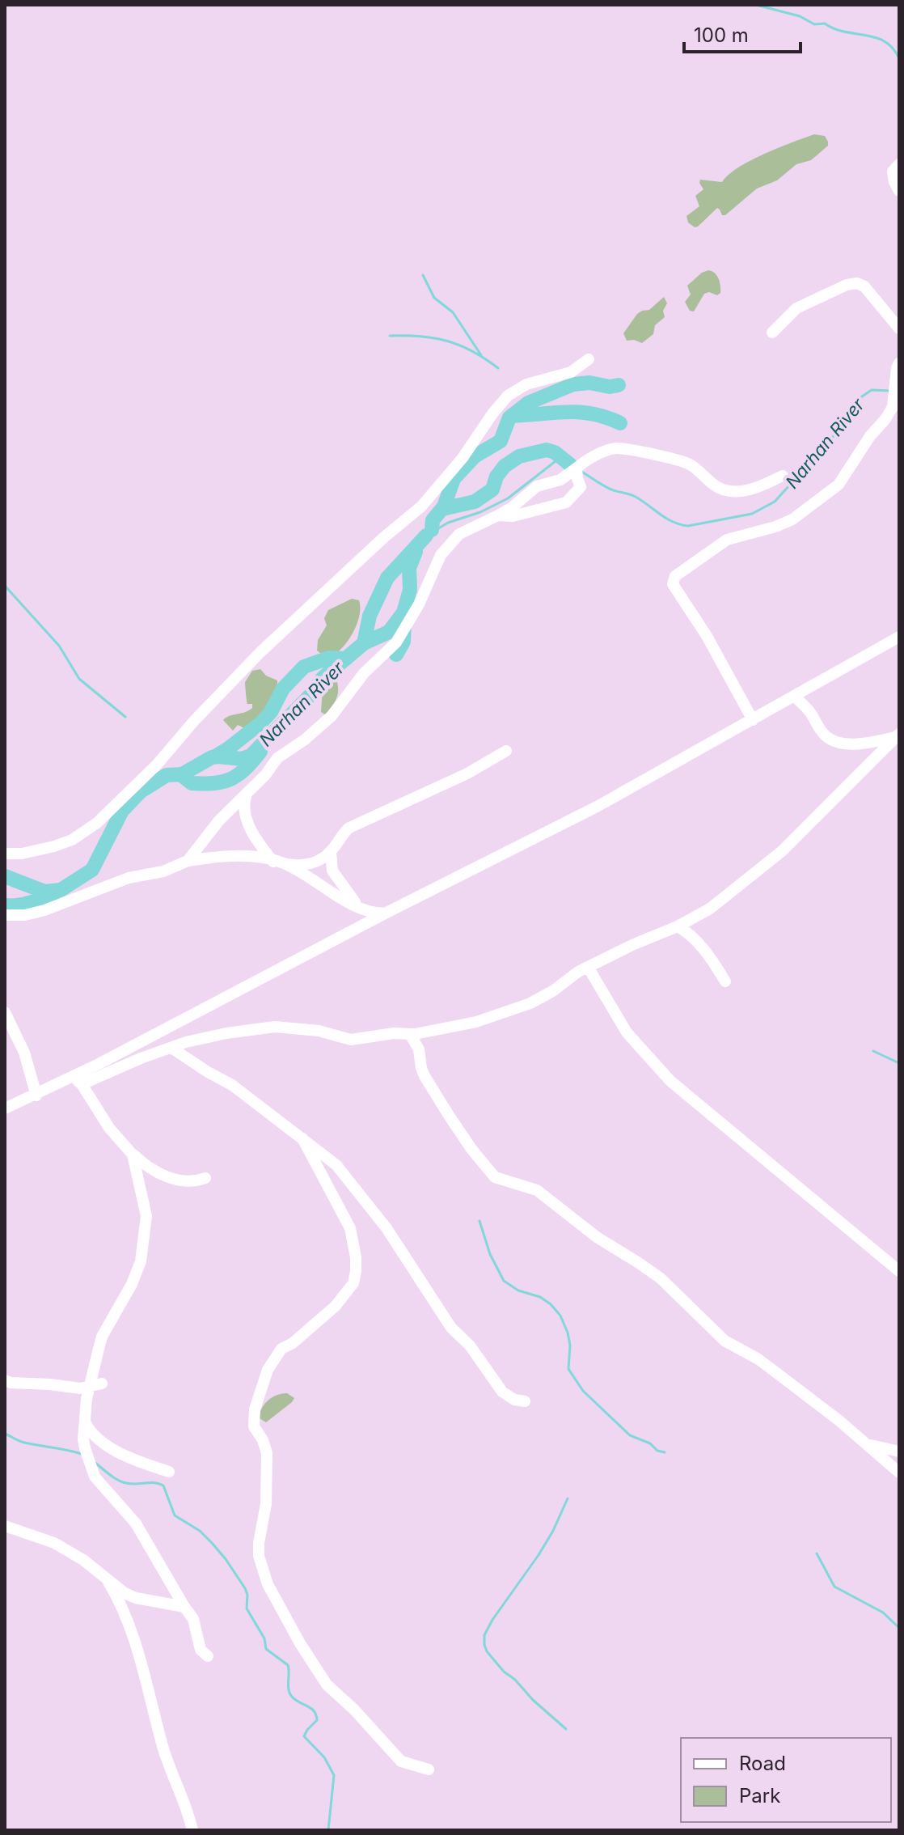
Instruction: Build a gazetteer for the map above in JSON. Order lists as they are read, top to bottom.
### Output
{
  "water": ["Narhan River"],
  "legend": ["Road", "Park"],
  "scale_bar": "100 m"
}
